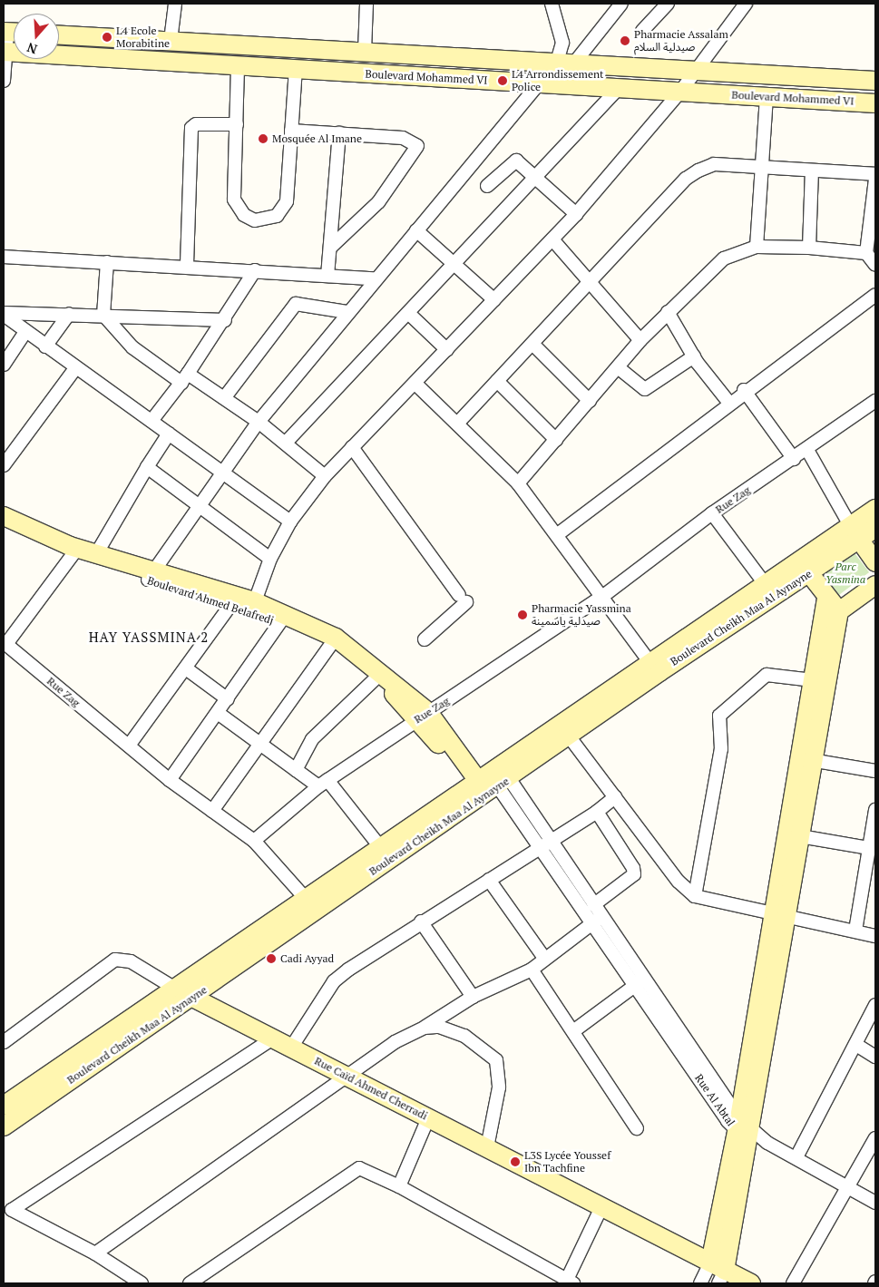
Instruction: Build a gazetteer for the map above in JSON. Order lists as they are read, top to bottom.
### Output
{
  "streets": {
    "street": [
      "Boulevard Mohammed VI",
      "Rue Zag",
      "Boulevard Ahmed Belafredj",
      "Boulevard Cheikh Maa Al Aynayne",
      "Rue Caïd Ahmed Cherradi",
      "Rue Al Abtal"
    ]
  },
  "crossings": [
    ["Rue Zag", "Boulevard Ahmed Belafredj"],
    ["Boulevard Ahmed Belafredj", "Boulevard Cheikh Maa Al Aynayne"],
    ["Boulevard Cheikh Maa Al Aynayne", "Rue Caïd Ahmed Cherradi"],
    ["Boulevard Cheikh Maa Al Aynayne", "Rue Al Abtal"]
  ],
  "districts": ["HAY YASSMINA 2"],
  "parks": ["Parc Yasmina"],
  "places": [
    "L4 Ecole Morabitine",
    "Pharmacie Assalam صيدلية السلام",
    "L4 Arrondissement Police",
    "Mosquée Al Imane",
    "Pharmacie Yassmina صيدلية ياسمينة",
    "Cadi Ayyad",
    "L3S Lycée Youssef Ibn Tachfine"
  ],
  "north": "bottom"
}
